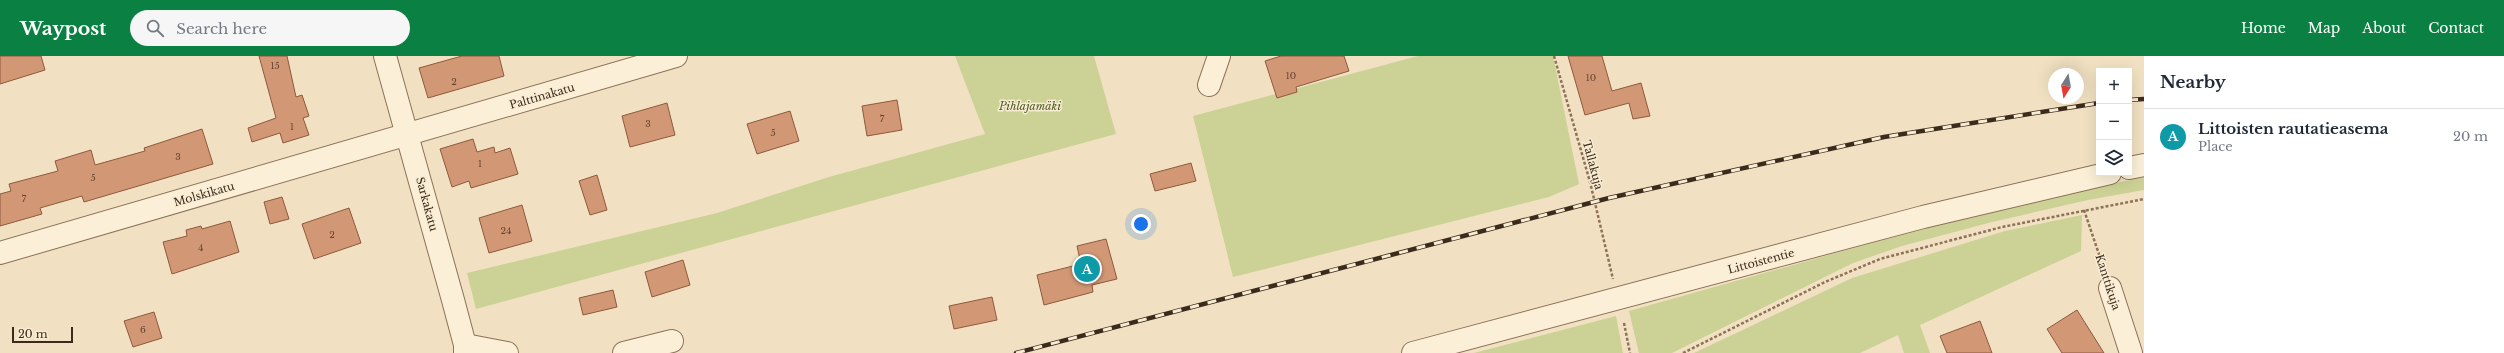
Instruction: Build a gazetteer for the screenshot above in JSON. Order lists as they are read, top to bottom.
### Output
{
  "streets": {
    "street": [
      "Palttinakatu",
      "Molskikatu",
      "Sarkakatu",
      "Littoistentie",
      "Kanttikuja"
    ],
    "path": ["Tallakuja"]
  },
  "crossings": [
    ["Palttinakatu", "Molskikatu"],
    ["Palttinakatu", "Sarkakatu"],
    ["Molskikatu", "Sarkakatu"]
  ],
  "parks": ["Pihlajamäki"],
  "house_numbers": [
    "15",
    "10",
    "10",
    "2",
    "7",
    "3",
    "1",
    "5",
    "3",
    "1",
    "5",
    "7",
    "24",
    "2",
    "4",
    "6"
  ],
  "scale_bar": "20 m",
  "north": "bottom",
  "page": {
    "header": "Waypost",
    "search": "Search here",
    "nav": [
      "Home",
      "Map",
      "About",
      "Contact"
    ],
    "heading": "Nearby",
    "map_buttons": ["+", "−"],
    "list": [
      {
        "mark": "A",
        "name": "Littoisten rautatieasema",
        "note": "Place",
        "value": "20 m"
      }
    ],
    "pins": "A",
    "scale": "20 m"
  }
}
